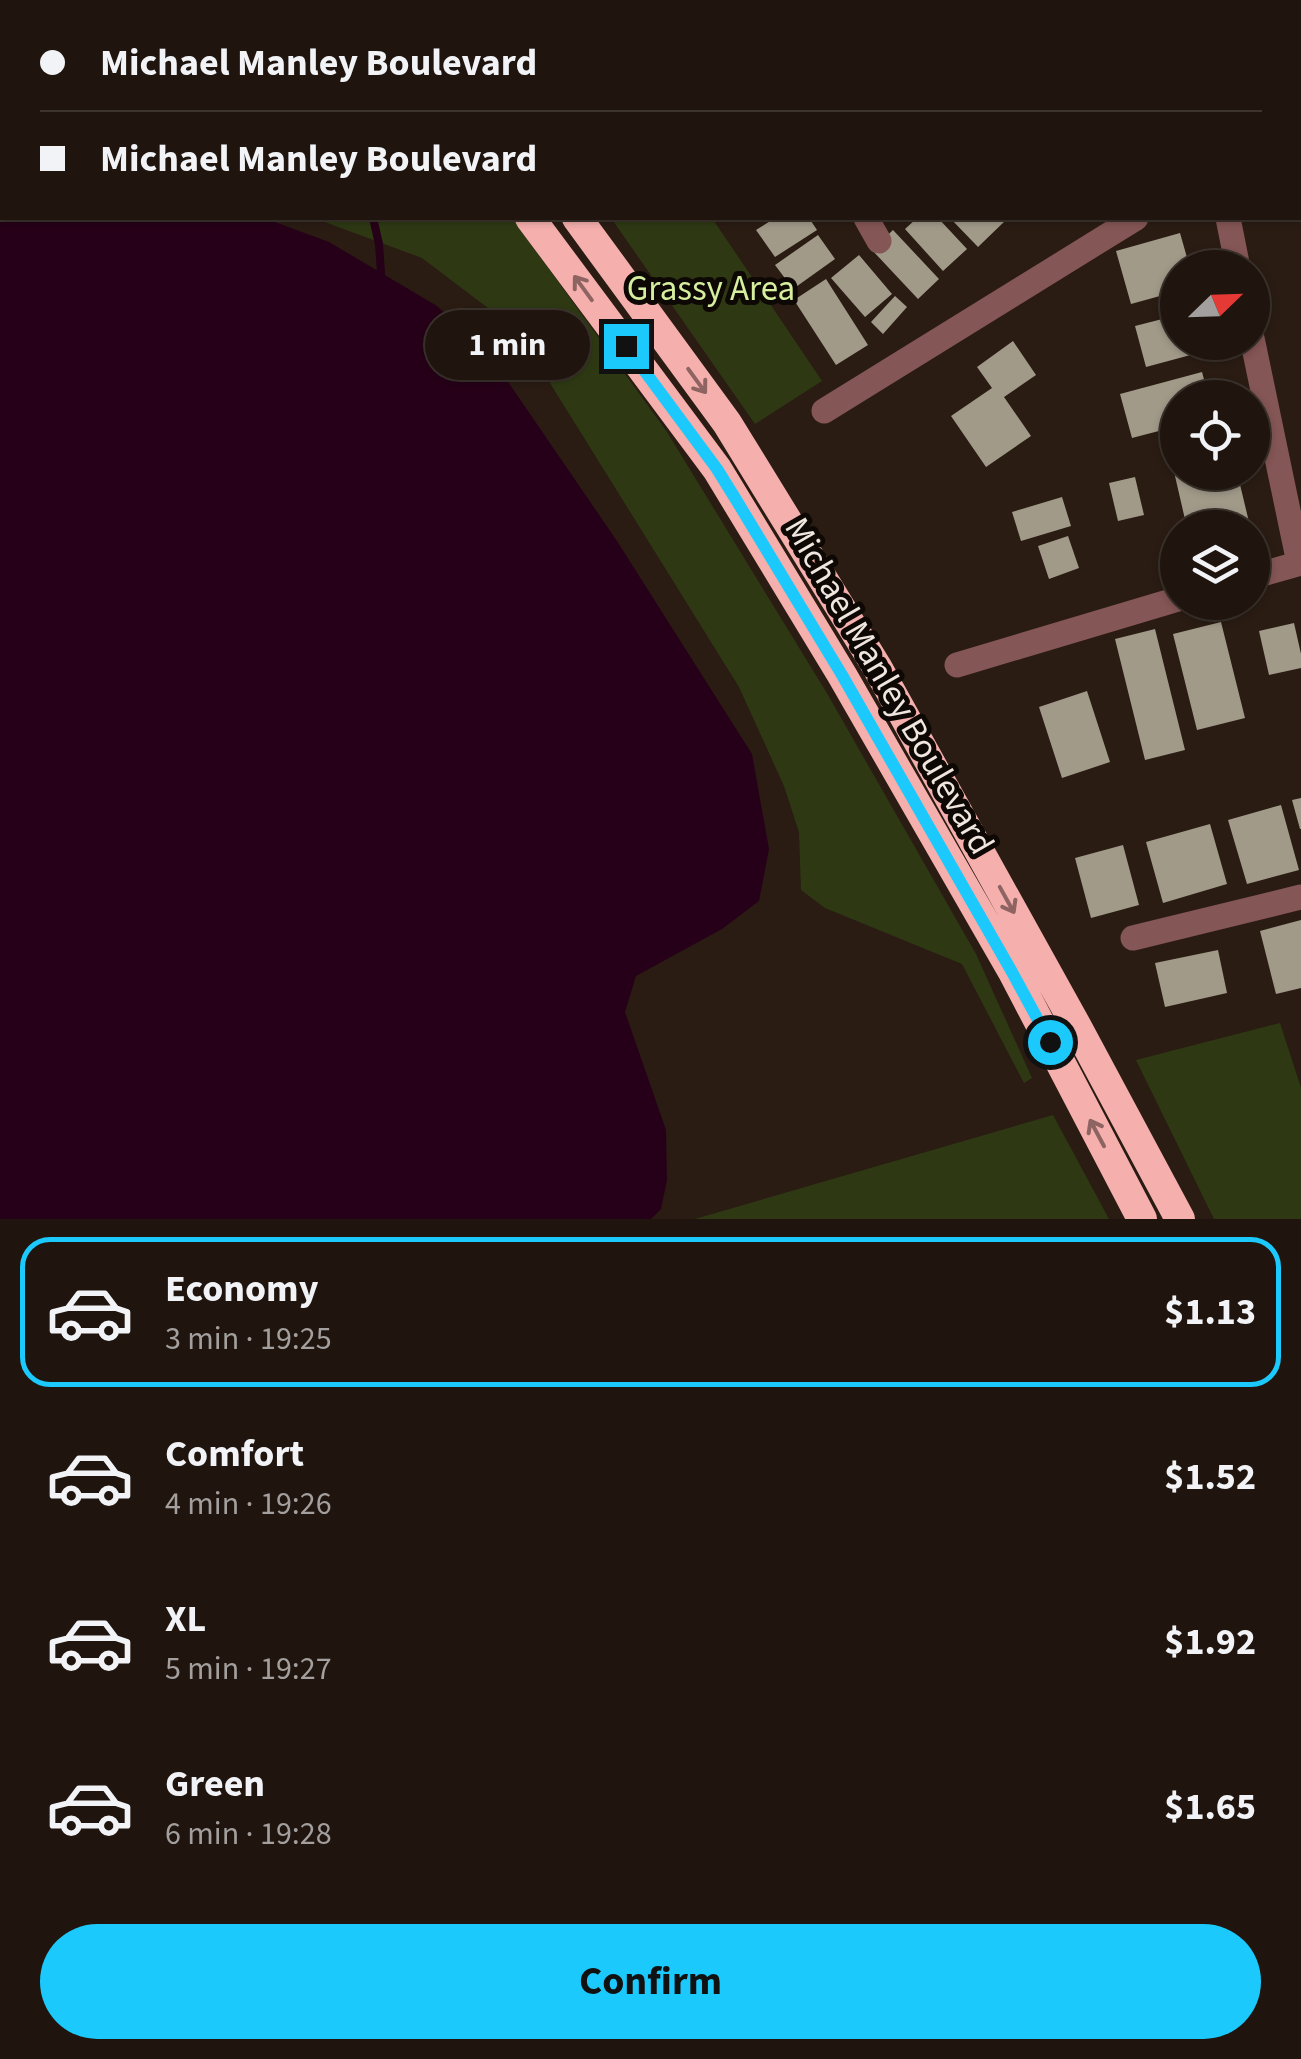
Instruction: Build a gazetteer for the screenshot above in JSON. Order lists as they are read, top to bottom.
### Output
{
  "streets": {
    "highway": ["Michael Manley Boulevard"]
  },
  "parks": ["Grassy Area"],
  "north": "top right",
  "page": {
    "banner": ["Michael Manley Boulevard", "Michael Manley Boulevard"],
    "bubble": "1 min",
    "list": [
      {
        "name": "Economy",
        "note": "3 min · 19:25",
        "value": "$1.13"
      },
      {
        "name": "Comfort",
        "note": "4 min · 19:26",
        "value": "$1.52"
      },
      {
        "name": "XL",
        "note": "5 min · 19:27",
        "value": "$1.92"
      },
      {
        "name": "Green",
        "note": "6 min · 19:28",
        "value": "$1.65"
      }
    ],
    "buttons": "Confirm"
  }
}
